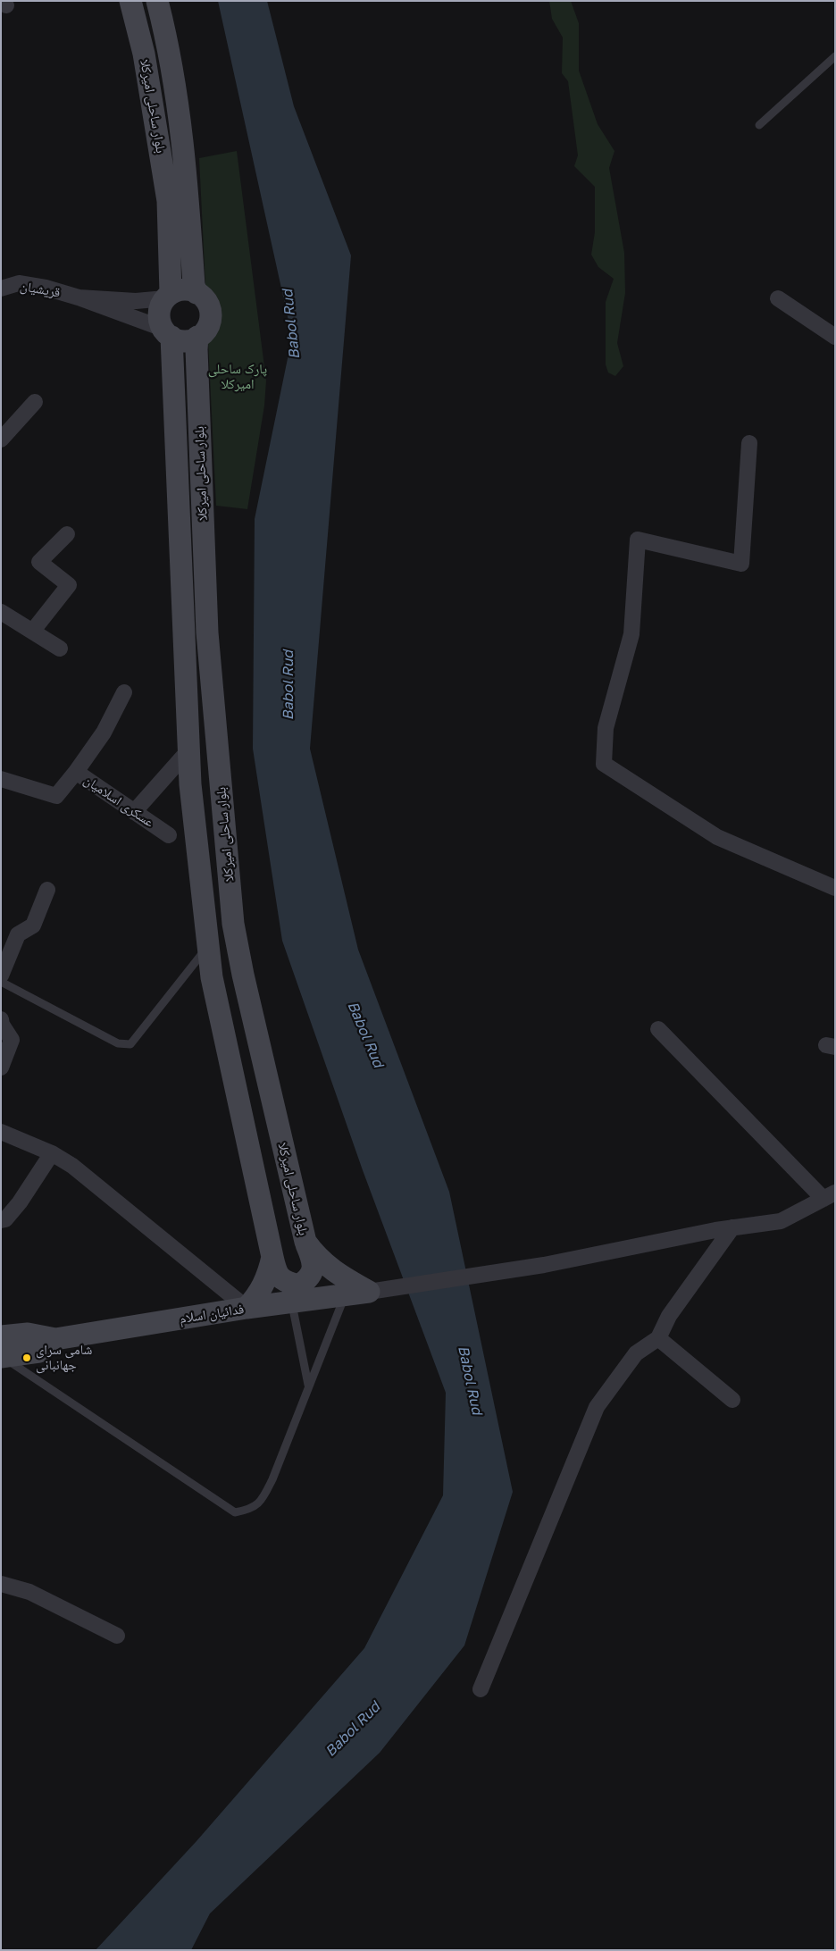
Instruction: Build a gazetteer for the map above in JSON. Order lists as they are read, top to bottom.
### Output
{
  "streets": {
    "main road": ["بلوار ساحلی امیرکلا", "فدائیان اسلام"],
    "street": ["قریشیان", "عسکری اسلامیان"]
  },
  "crossings": [
    ["بلوار ساحلی امیرکلا", "فدائیان اسلام"]
  ],
  "water": ["Babol Rud"],
  "parks": ["پارک ساحلی امیرکلا"],
  "places": ["شامی سرای جهانبانی"]
}
